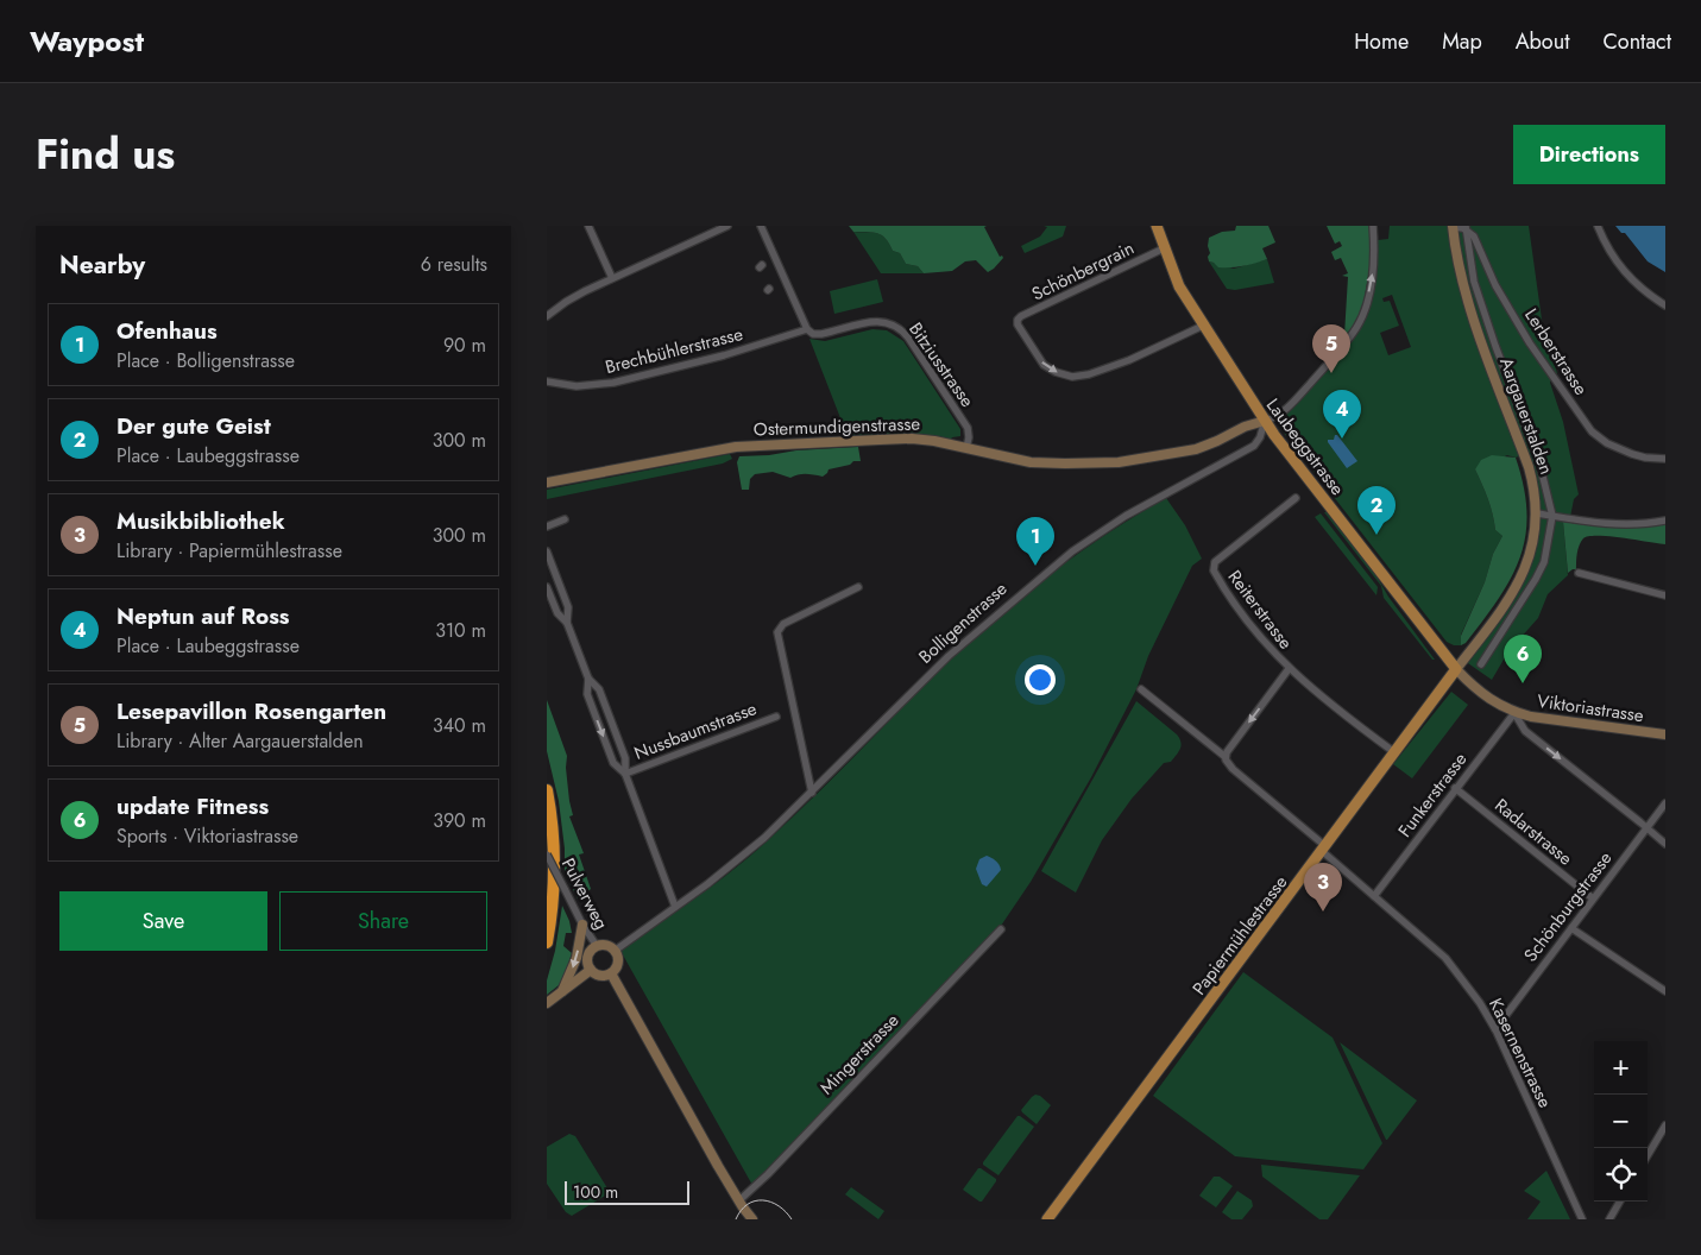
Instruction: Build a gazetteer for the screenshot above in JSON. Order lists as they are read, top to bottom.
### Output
{
  "streets": {
    "main road": [
      "Aargauerstalden",
      "Ostermundigenstrasse",
      "Laubeggstrasse",
      "Viktoriastrasse",
      "Papiermühlestrasse"
    ],
    "street": [
      "Schönbergrain",
      "Brechbühlerstrasse",
      "Lerberstrasse",
      "Bitziusstrasse",
      "Reiterstrasse",
      "Bolligenstrasse",
      "Nussbaumstrasse",
      "Funkerstrasse",
      "Radarstrasse",
      "Pulverweg",
      "Schönburgstrasse",
      "Kasernenstrasse",
      "Mingerstrasse"
    ]
  },
  "crossings": [
    ["Schönbergrain", "Laubeggstrasse"],
    ["Brechbühlerstrasse", "Bitziusstrasse"],
    ["Lerberstrasse", "Aargauerstalden"],
    ["Bitziusstrasse", "Ostermundigenstrasse"],
    ["Aargauerstalden", "Laubeggstrasse"],
    ["Aargauerstalden", "Viktoriastrasse"],
    ["Aargauerstalden", "Papiermühlestrasse"],
    ["Ostermundigenstrasse", "Laubeggstrasse"],
    ["Ostermundigenstrasse", "Bolligenstrasse"],
    ["Laubeggstrasse", "Bolligenstrasse"],
    ["Laubeggstrasse", "Viktoriastrasse"],
    ["Laubeggstrasse", "Papiermühlestrasse"],
    ["Reiterstrasse", "Papiermühlestrasse"],
    ["Bolligenstrasse", "Nussbaumstrasse"],
    ["Bolligenstrasse", "Pulverweg"],
    ["Viktoriastrasse", "Funkerstrasse"],
    ["Viktoriastrasse", "Papiermühlestrasse"],
    ["Funkerstrasse", "Radarstrasse"],
    ["Funkerstrasse", "Kasernenstrasse"],
    ["Radarstrasse", "Schönburgstrasse"],
    ["Schönburgstrasse", "Kasernenstrasse"],
    ["Papiermühlestrasse", "Kasernenstrasse"]
  ],
  "scale_bar": "100 m",
  "page": {
    "header": "Waypost",
    "nav": [
      "Home",
      "Map",
      "About",
      "Contact"
    ],
    "title": "Find us",
    "buttons": [
      "Directions",
      ["Save", "Share"]
    ],
    "heading": ["Nearby", "6 results"],
    "list": [
      {
        "mark": "1",
        "name": "Ofenhaus",
        "note": "Place · Bolligenstrasse",
        "value": "90 m"
      },
      {
        "mark": "2",
        "name": "Der gute Geist",
        "note": "Place · Laubeggstrasse",
        "value": "300 m"
      },
      {
        "mark": "3",
        "name": "Musikbibliothek",
        "note": "Library · Papiermühlestrasse",
        "value": "300 m"
      },
      {
        "mark": "4",
        "name": "Neptun auf Ross",
        "note": "Place · Laubeggstrasse",
        "value": "310 m"
      },
      {
        "mark": "5",
        "name": "Lesepavillon Rosengarten",
        "note": "Library · Alter Aargauerstalden",
        "value": "340 m"
      },
      {
        "mark": "6",
        "name": "update Fitness",
        "note": "Sports · Viktoriastrasse",
        "value": "390 m"
      }
    ],
    "pins": [
      "5",
      "4",
      "2",
      "1",
      "6",
      "3"
    ],
    "map_buttons": ["+", "−"],
    "scale": "100 m"
  }
}
